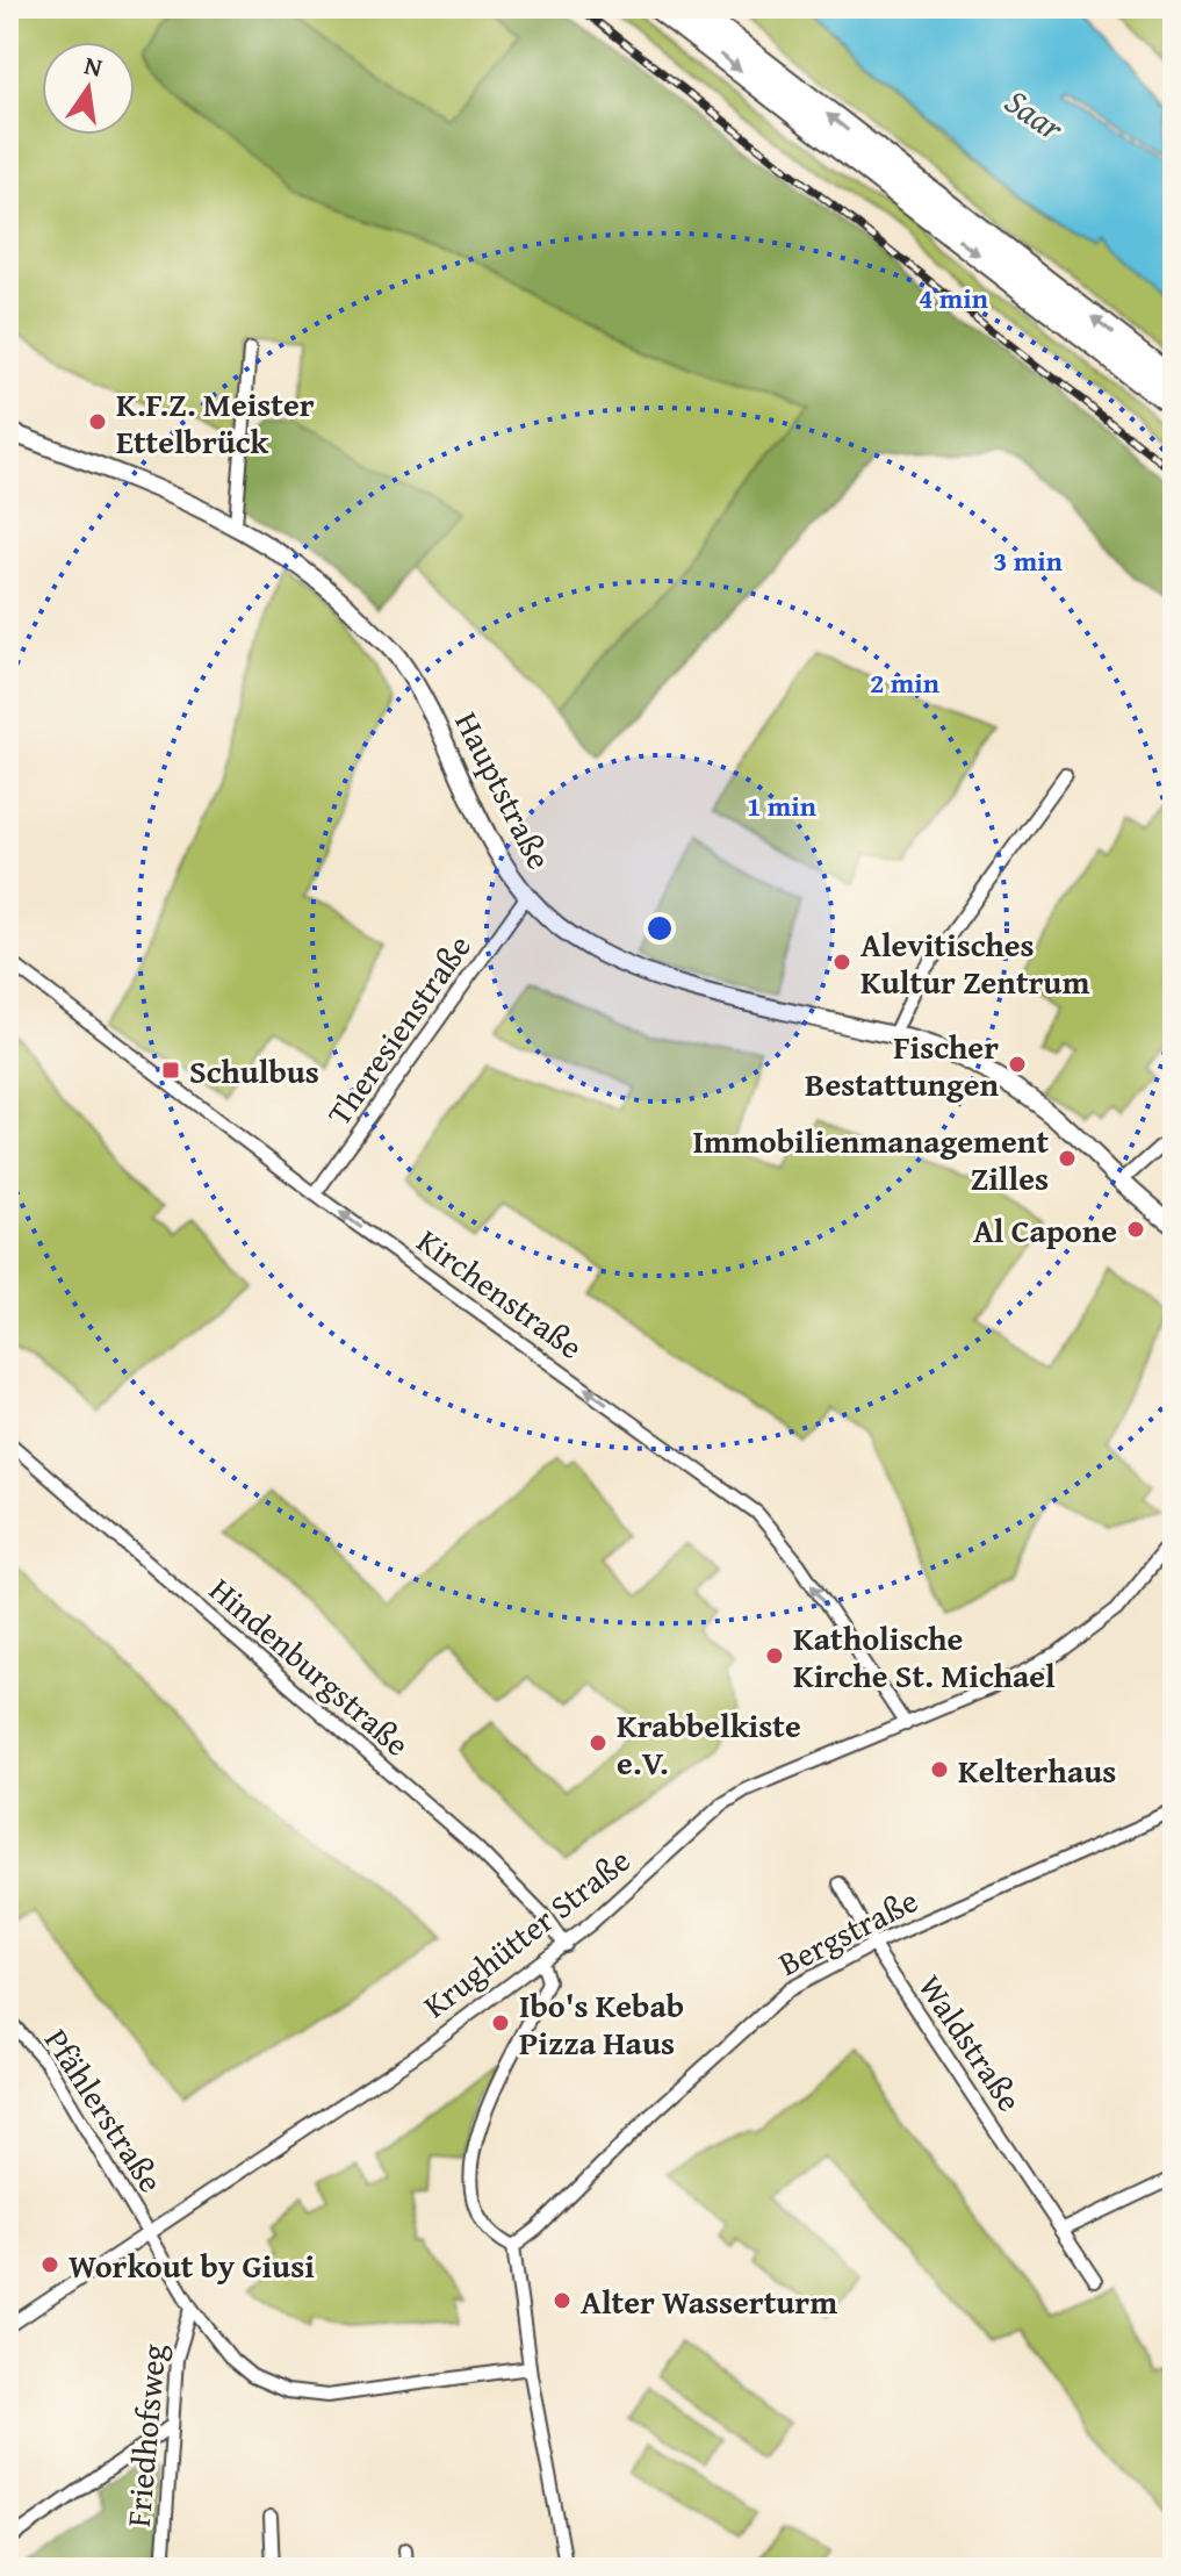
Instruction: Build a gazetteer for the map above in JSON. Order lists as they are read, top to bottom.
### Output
{
  "streets": {
    "main road": ["Hauptstraße"],
    "street": [
      "Theresienstraße",
      "Kirchenstraße",
      "Hindenburgstraße",
      "Bergstraße",
      "Krughütter Straße",
      "Waldstraße",
      "Pfählerstraße",
      "Friedhofsweg"
    ]
  },
  "crossings": [
    ["Hauptstraße", "Theresienstraße"],
    ["Theresienstraße", "Kirchenstraße"],
    ["Kirchenstraße", "Krughütter Straße"],
    ["Hindenburgstraße", "Krughütter Straße"],
    ["Bergstraße", "Waldstraße"],
    ["Krughütter Straße", "Pfählerstraße"],
    ["Pfählerstraße", "Friedhofsweg"]
  ],
  "one_way": ["Kirchenstraße"],
  "water": ["Saar"],
  "places": {
    "other": [
      "K.F.Z. Meister Ettelbrück",
      "Alevitisches Kultur Zentrum",
      "Fischer Bestattungen",
      "Immobilienmanagement Zilles",
      "Al Capone",
      "Katholische Kirche St. Michael",
      "Krabbelkiste e.V.",
      "Kelterhaus",
      "Ibo's Kebab Pizza Haus",
      "Workout by Giusi",
      "Alter Wasserturm"
    ],
    "transit": ["Schulbus"]
  },
  "north": "top",
  "rings": [
    "4 min",
    "3 min",
    "2 min",
    "1 min"
  ]
}
